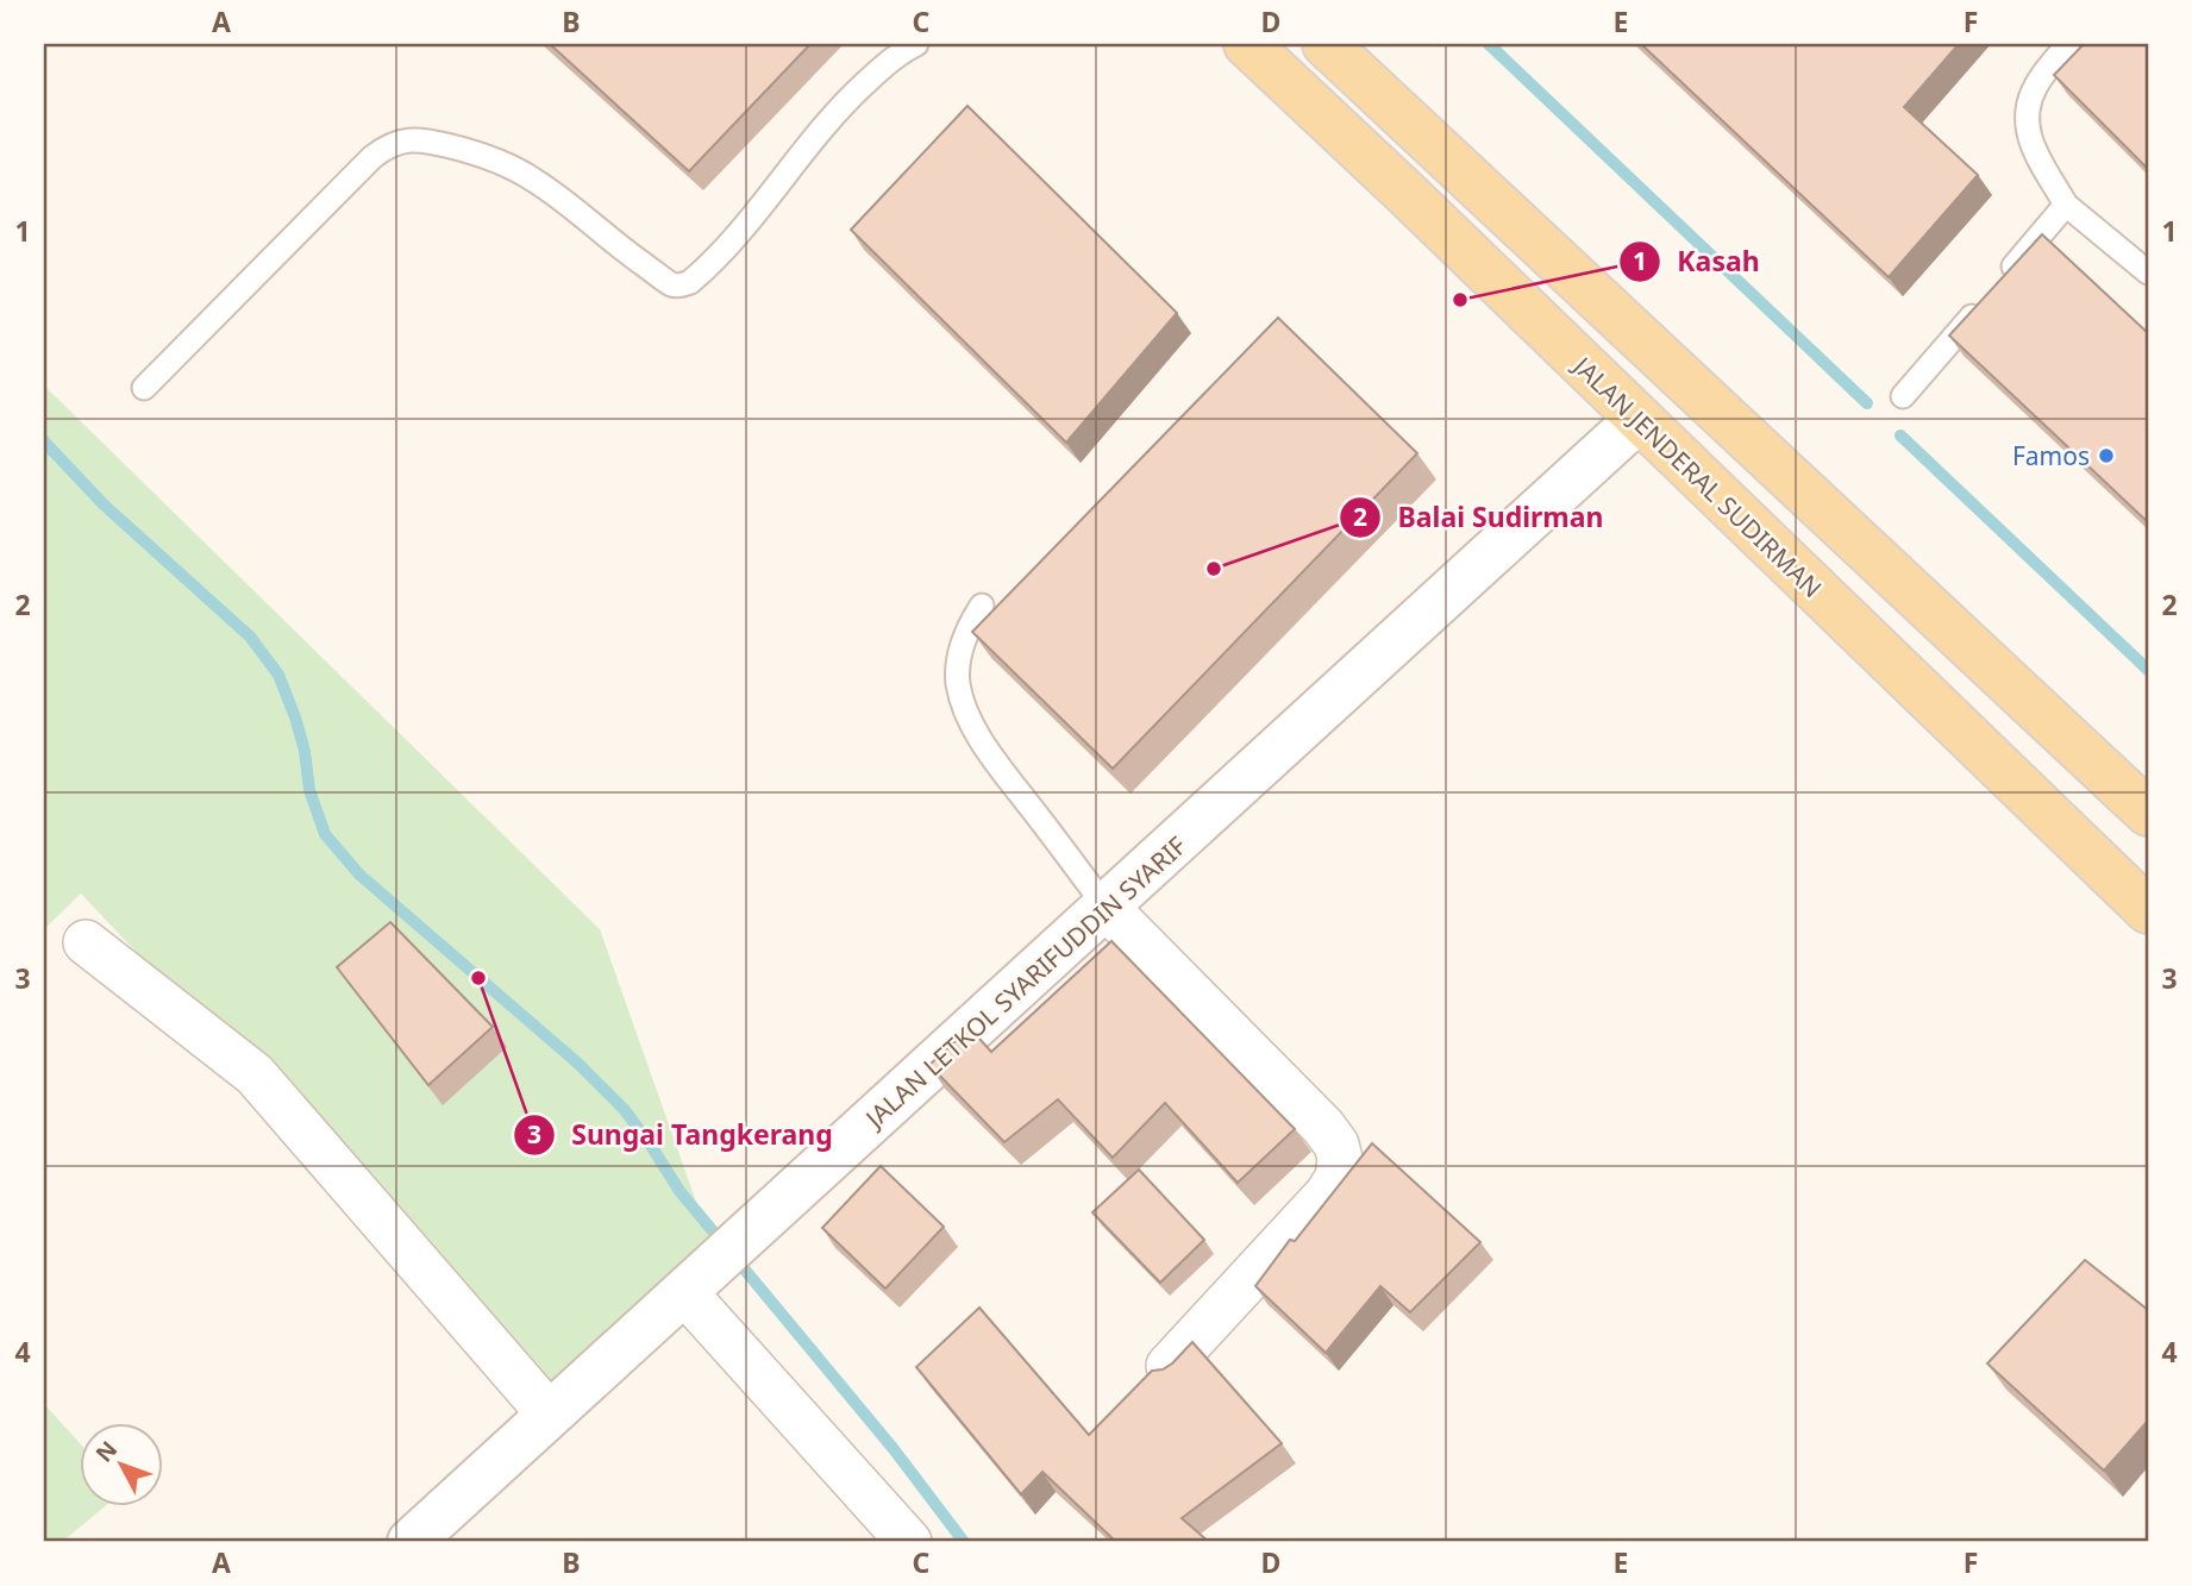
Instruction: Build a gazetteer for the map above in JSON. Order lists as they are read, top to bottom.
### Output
{
  "streets": {
    "main road": ["JALAN JENDERAL SUDIRMAN"],
    "street": ["JALAN LETKOL SYARIFUDDIN SYARIF"]
  },
  "crossings": [
    ["JALAN JENDERAL SUDIRMAN", "JALAN LETKOL SYARIFUDDIN SYARIF"]
  ],
  "places": [
    "Kasah",
    "Famos",
    "Balai Sudirman",
    "Sungai Tangkerang"
  ],
  "north": "top left",
  "grid": {
    "columns": [
      "A",
      "B",
      "C",
      "D",
      "E",
      "F"
    ],
    "rows": [
      "1",
      "2",
      "3",
      "4"
    ]
  }
}
